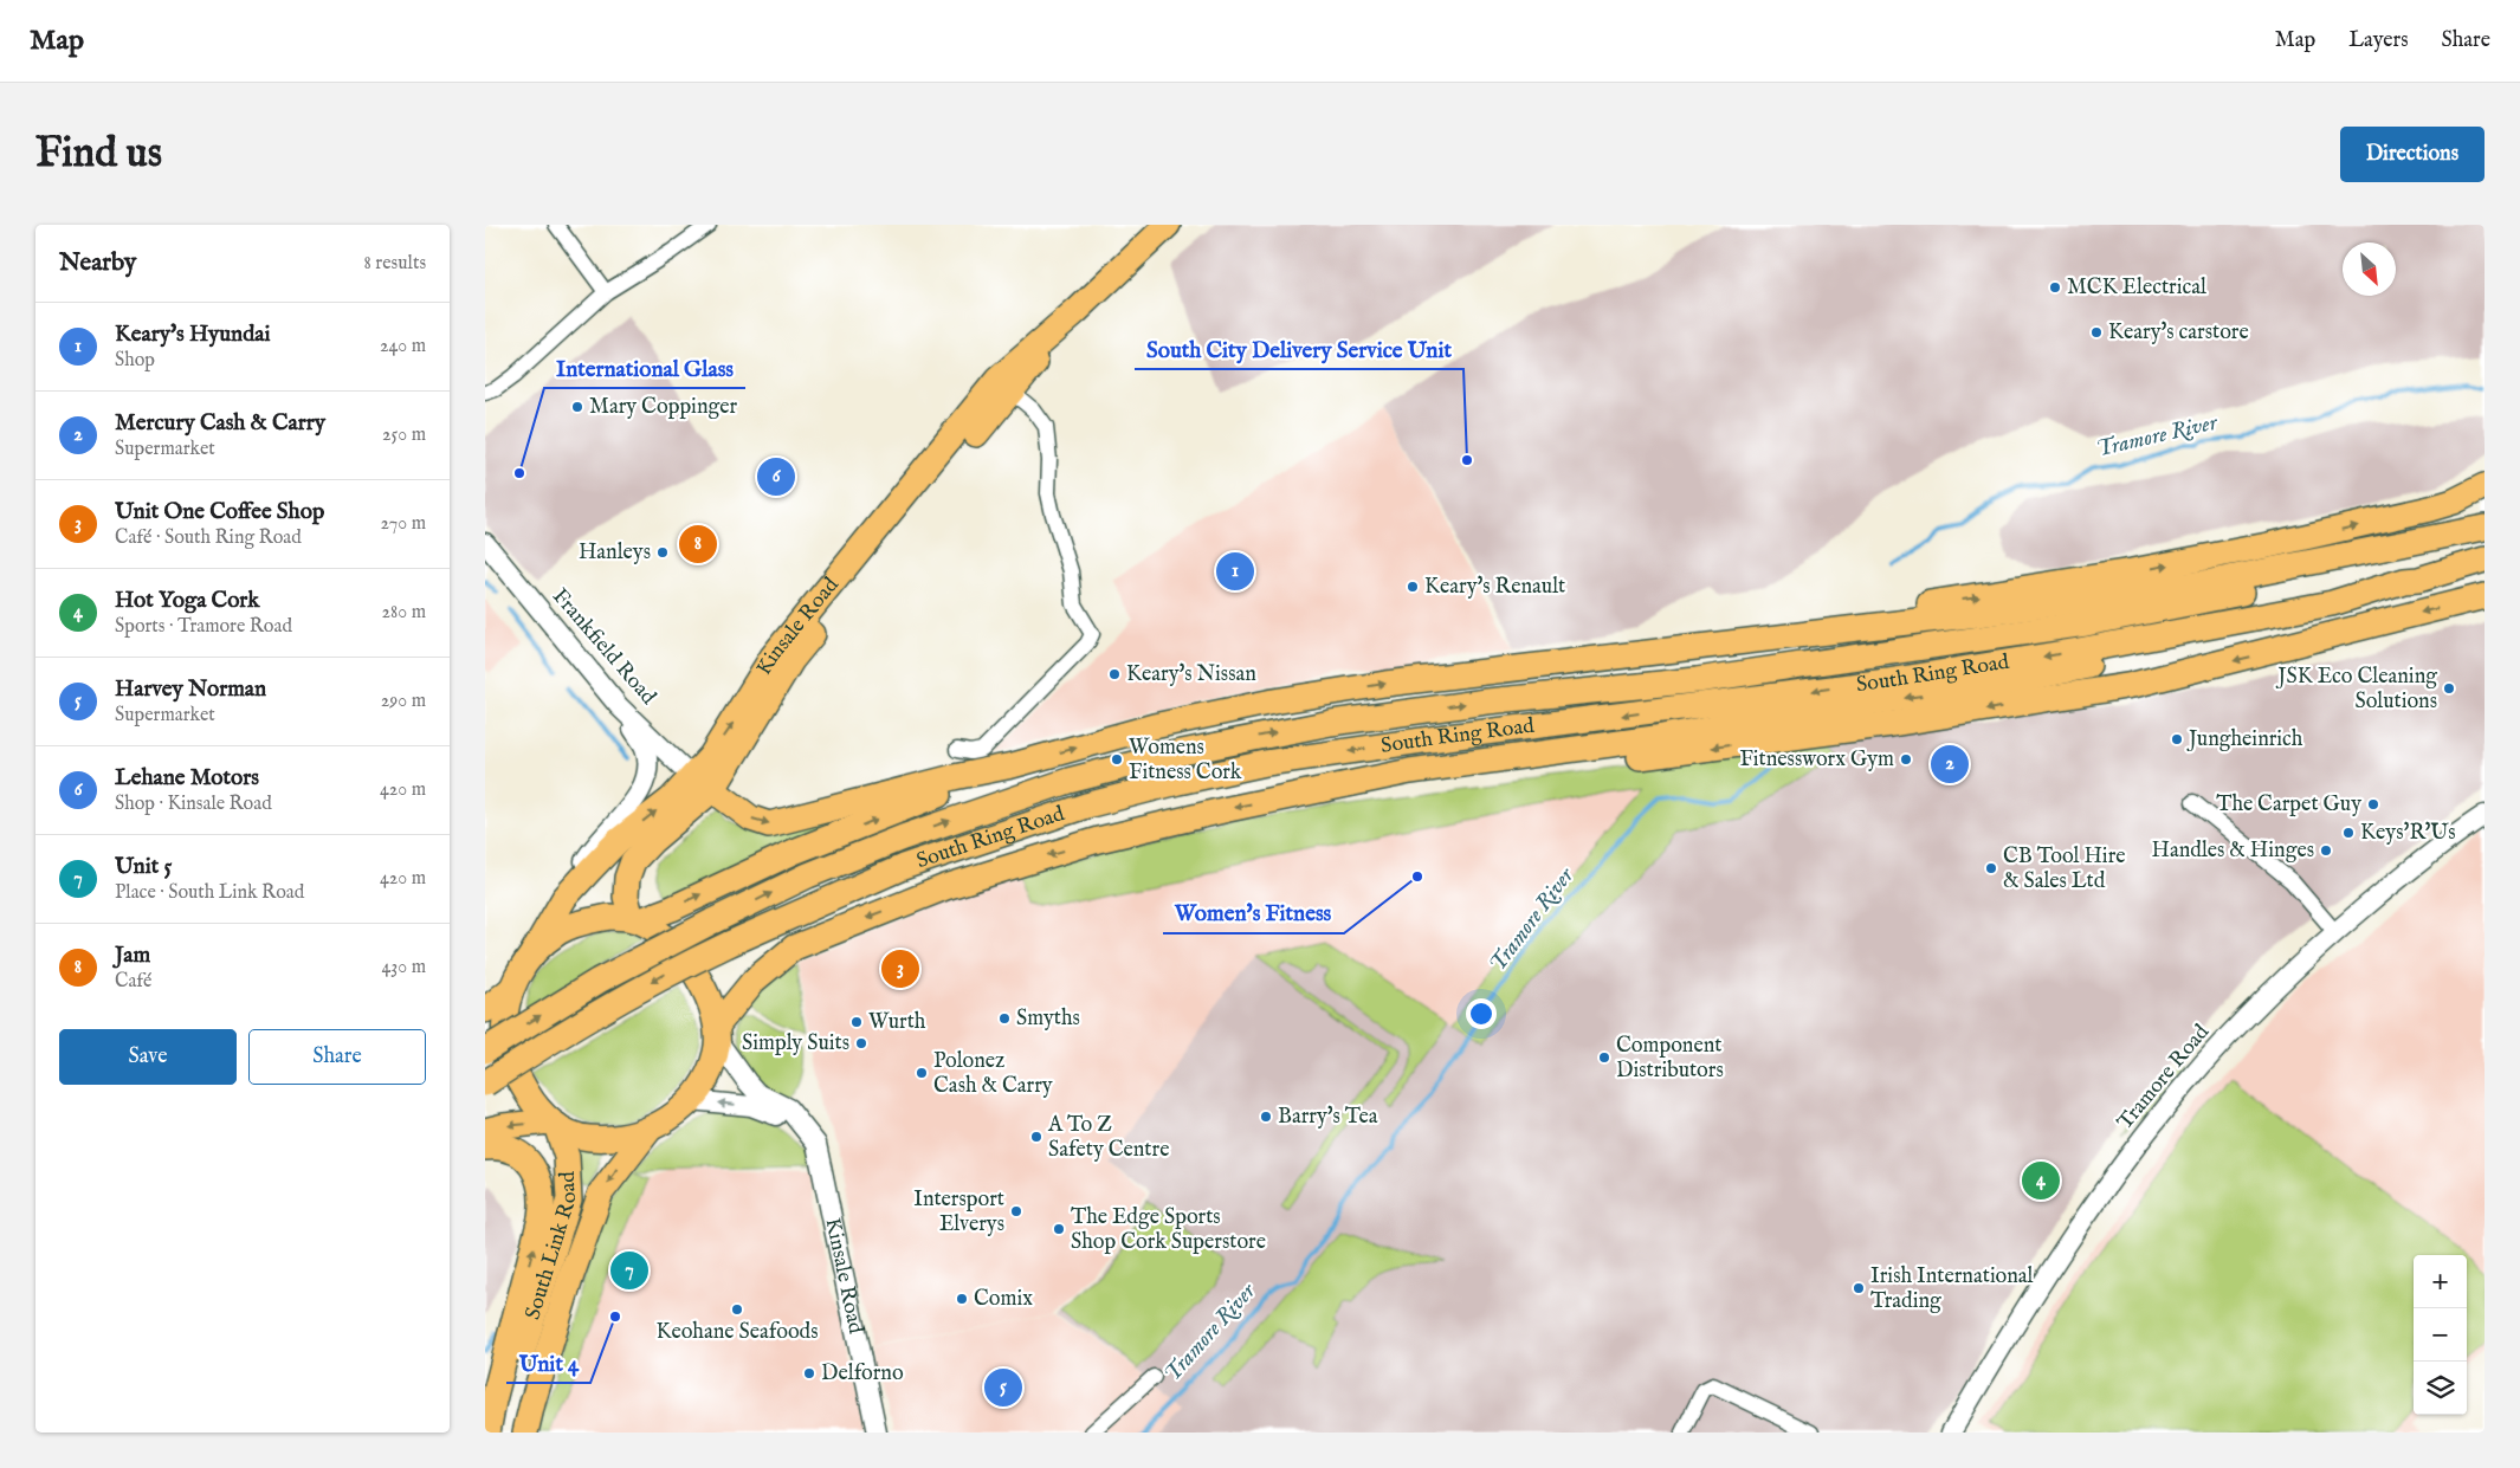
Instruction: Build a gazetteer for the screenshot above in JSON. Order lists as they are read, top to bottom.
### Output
{
  "streets": {
    "highway": ["Kinsale Road", "South Ring Road", "South Link Road"],
    "street": ["Frankfield Road", "Tramore Road"]
  },
  "crossings": [
    ["Kinsale Road", "Frankfield Road"]
  ],
  "water": ["Tramore River"],
  "places": [
    "MCK Electrical",
    "Keary's carstore",
    "Mary Coppinger",
    "South City Delivery Service Unit",
    "International Glass",
    "Hanleys",
    "Keary's Renault",
    "Keary's Nissan",
    "JSK Eco Cleaning Solutions",
    "Jungheinrich",
    "Womens Fitness Cork",
    "Fitnessworx Gym",
    "The Carpet Guy",
    "Keys'R'Us",
    "Handles & Hinges",
    "CB Tool Hire & Sales Ltd",
    "Women's Fitness",
    "Smyths",
    "Wurth",
    "Simply Suits",
    "Component Distributors",
    "Polonez Cash & Carry",
    "Barry's Tea",
    "A To Z Safety Centre",
    "Intersport Elverys",
    "The Edge Sports Shop Cork Superstore",
    "Irish International Trading",
    "Comix",
    "Keohane Seafoods",
    "Unit 4",
    "Delforno"
  ],
  "north": "bottom right",
  "page": {
    "header": "Map",
    "nav": ["Map", "Layers", "Share"],
    "buttons": [
      "Directions",
      ["Save", "Share"]
    ],
    "title": "Find us",
    "heading": ["Nearby", "8 results"],
    "list": [
      {
        "mark": "1",
        "name": "Keary's Hyundai",
        "note": "Shop",
        "value": "240 m"
      },
      {
        "mark": "2",
        "name": "Mercury Cash & Carry",
        "note": "Supermarket",
        "value": "250 m"
      },
      {
        "mark": "3",
        "name": "Unit One Coffee Shop",
        "note": "Café · South Ring Road",
        "value": "270 m"
      },
      {
        "mark": "4",
        "name": "Hot Yoga Cork",
        "note": "Sports · Tramore Road",
        "value": "280 m"
      },
      {
        "mark": "5",
        "name": "Harvey Norman",
        "note": "Supermarket",
        "value": "290 m"
      },
      {
        "mark": "6",
        "name": "Lehane Motors",
        "note": "Shop · Kinsale Road",
        "value": "420 m"
      },
      {
        "mark": "7",
        "name": "Unit 5",
        "note": "Place · South Link Road",
        "value": "420 m"
      },
      {
        "mark": "8",
        "name": "Jam",
        "note": "Café",
        "value": "430 m"
      }
    ],
    "pins": [
      "6",
      "8",
      "1",
      "2",
      "3",
      "4",
      "7",
      "5"
    ],
    "map_buttons": ["+", "−"]
  }
}
